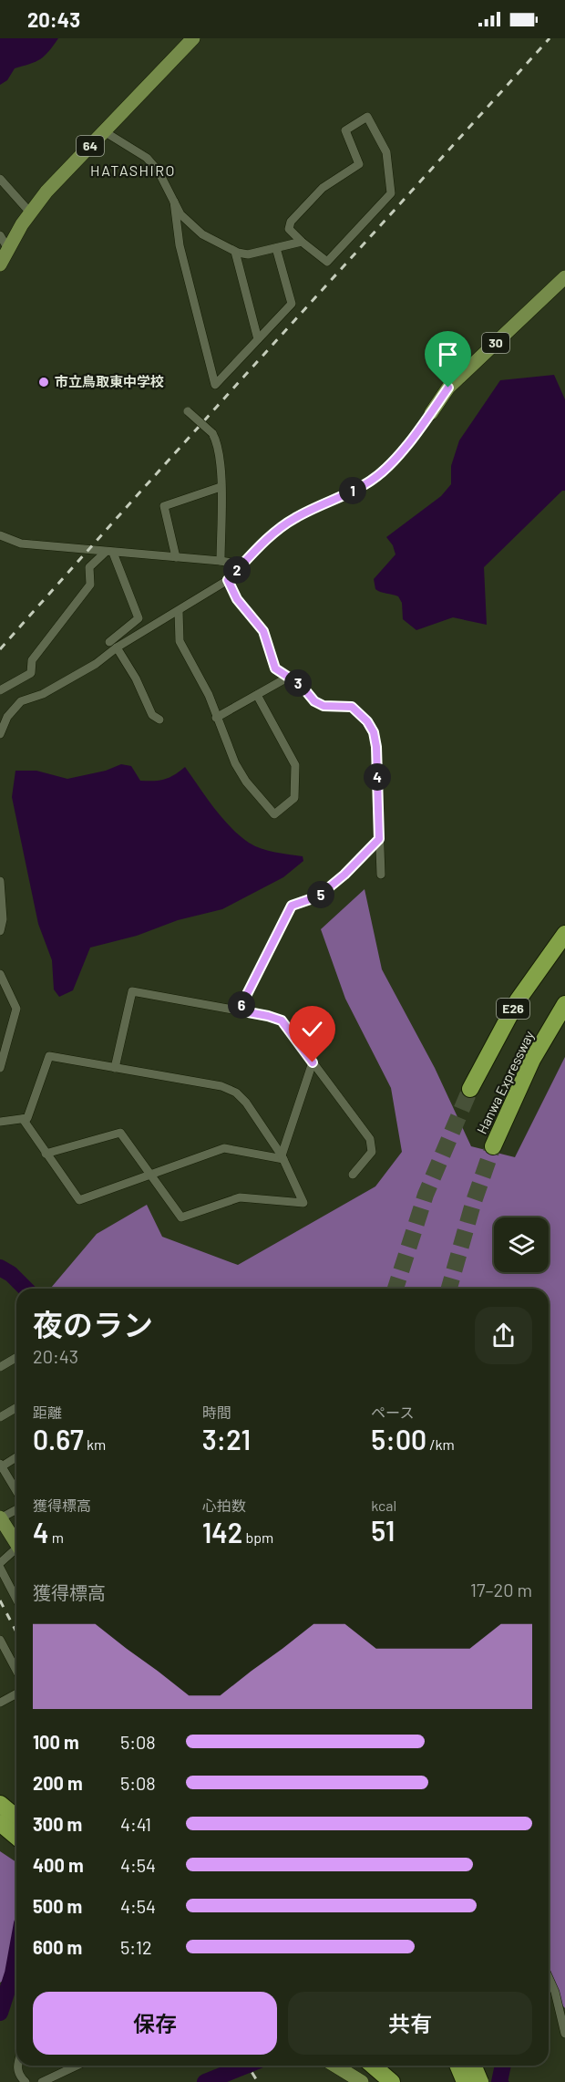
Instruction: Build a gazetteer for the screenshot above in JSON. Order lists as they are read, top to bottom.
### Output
{
  "streets": {
    "highway": ["E26", "Hanwa Expressway"],
    "main road": ["64", "30"]
  },
  "districts": ["HATASHIRO"],
  "places": ["市立鳥取東中学校"],
  "page": {
    "status": "20:43",
    "pins": [
      "1",
      "2",
      "3",
      "4",
      "5",
      "6"
    ],
    "heading": ["夜のラン", "20:43"],
    "stats": [
      ["距離", "0.67 km"],
      ["時間", "3:21"],
      ["ペース", "5:00 /km"],
      ["獲得標高", "4 m"],
      ["心拍数", "142 bpm"],
      ["kcal", "51"]
    ],
    "chart": ["獲得標高", "17–20 m"],
    "list": [
      {
        "name": "100 m",
        "note": "5:08"
      },
      {
        "name": "200 m",
        "note": "5:08"
      },
      {
        "name": "300 m",
        "note": "4:41"
      },
      {
        "name": "400 m",
        "note": "4:54"
      },
      {
        "name": "500 m",
        "note": "4:54"
      },
      {
        "name": "600 m",
        "note": "5:12"
      }
    ],
    "buttons": ["保存", "共有"]
  }
}
